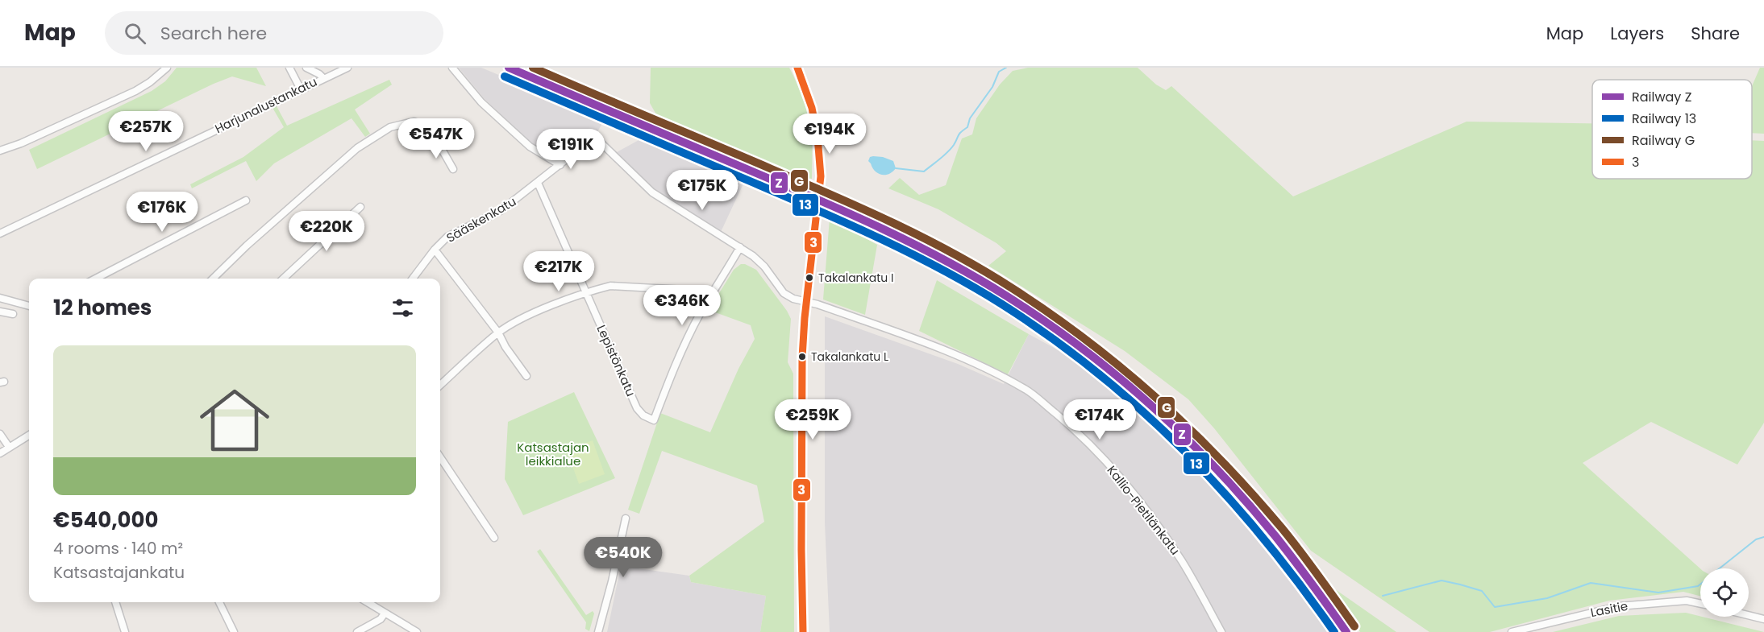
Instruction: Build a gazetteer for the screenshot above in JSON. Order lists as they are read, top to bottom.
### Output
{
  "streets": {
    "street": [
      "Harjunalustankatu",
      "Sääskenkatu",
      "Lepistönkatu",
      "Kallio-Pietilänkatu",
      "Lasitie"
    ]
  },
  "crossings": [
    ["Sääskenkatu", "Lepistönkatu"],
    ["Sääskenkatu", "Kallio-Pietilänkatu"]
  ],
  "parks": ["Katsastajan leikkialue"],
  "places": ["Takalankatu I", "Takalankatu L"],
  "lines": [
    "rail line Z",
    "rail line G",
    "transit line 3",
    "rail line 13"
  ],
  "legend": [
    "Railway Z",
    "Railway 13",
    "Railway G",
    "3"
  ],
  "page": {
    "header": "Map",
    "search": "Search here",
    "nav": ["Map", "Layers", "Share"],
    "price": [
      "€257K",
      "€194K",
      "€547K",
      "€191K",
      "€175K",
      "€176K",
      "€220K",
      "€217K",
      "€346K",
      "€259K",
      "€174K",
      "€540K"
    ],
    "heading": "12 homes",
    "list": [
      {
        "name": "€540,000",
        "note": "4 rooms · 140 m² · Katsastajankatu"
      }
    ]
  }
}
